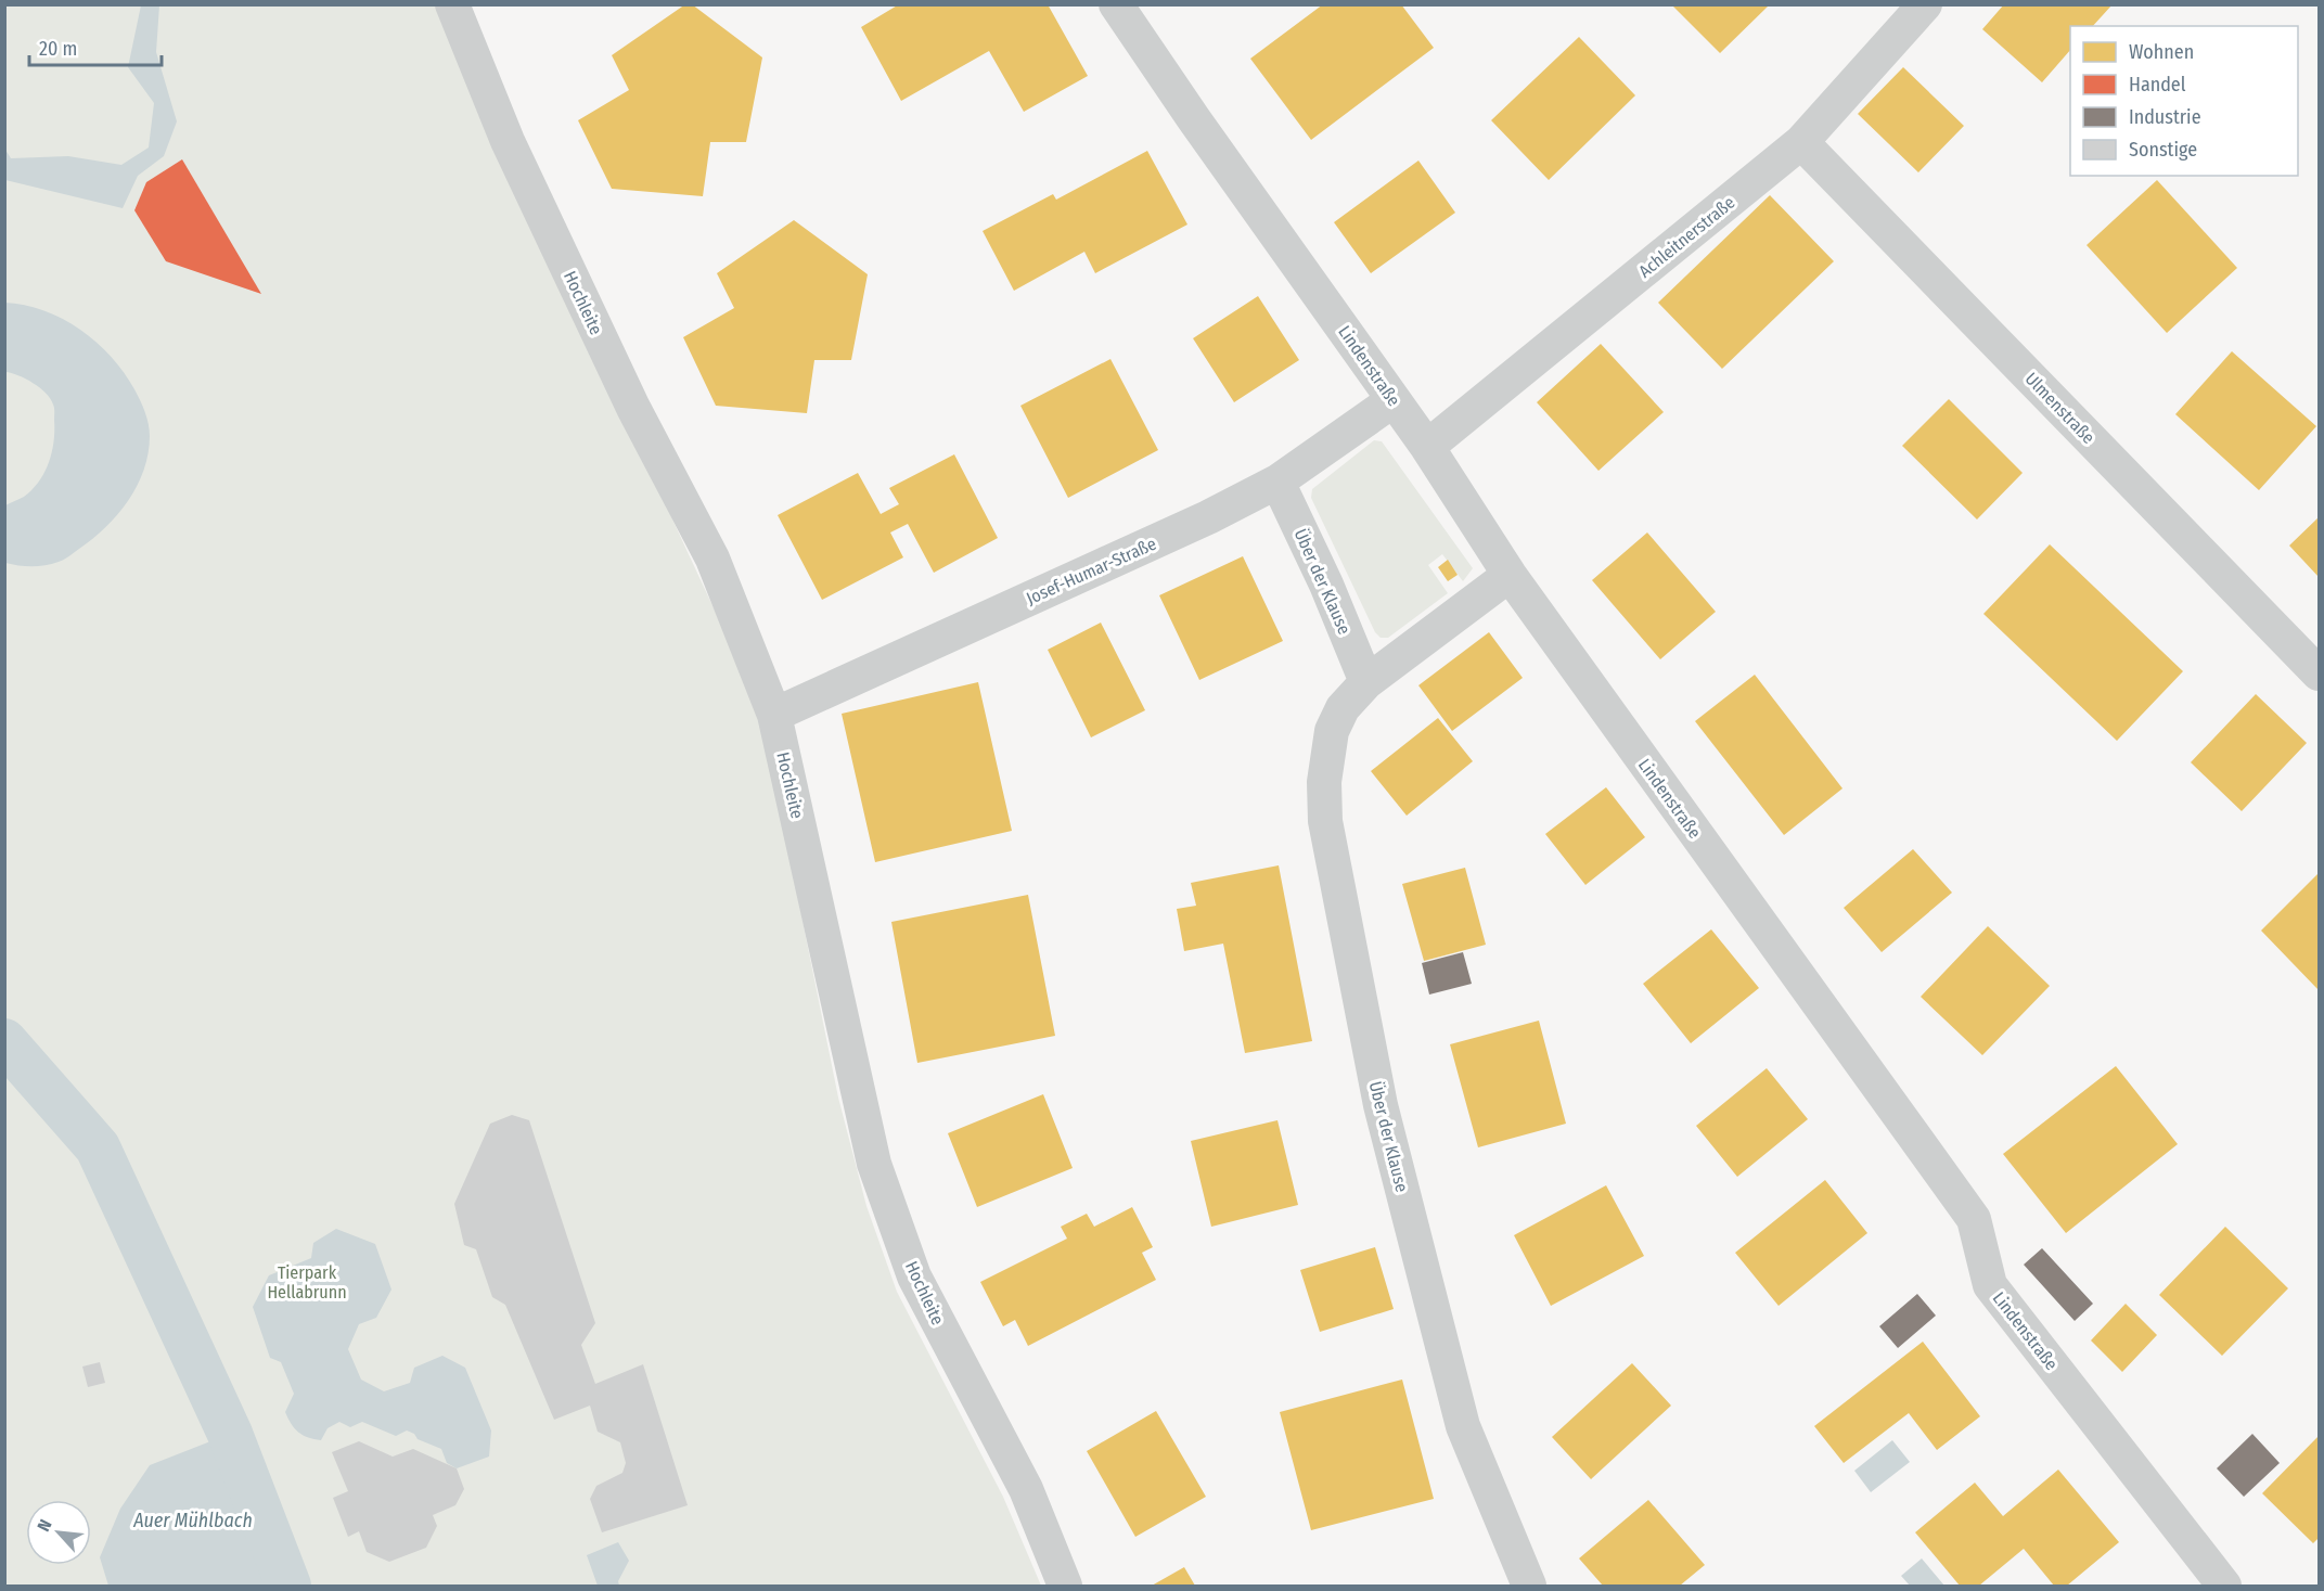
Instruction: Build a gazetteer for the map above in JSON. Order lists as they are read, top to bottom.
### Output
{
  "streets": {
    "street": [
      "Achleitnerstraße",
      "Hochleite",
      "Lindenstraße",
      "Ulmenstraße",
      "Josef-Humar-Straße",
      "Über der Klause"
    ]
  },
  "crossings": [
    ["Achleitnerstraße", "Lindenstraße"],
    ["Achleitnerstraße", "Ulmenstraße"],
    ["Hochleite", "Josef-Humar-Straße"],
    ["Lindenstraße", "Josef-Humar-Straße"],
    ["Lindenstraße", "Über der Klause"],
    ["Josef-Humar-Straße", "Über der Klause"]
  ],
  "water": ["Auer Mühlbach"],
  "parks": ["Tierpark Hellabrunn"],
  "legend": [
    "Wohnen",
    "Handel",
    "Industrie",
    "Sonstige"
  ],
  "scale_bar": "20 m",
  "north": "top left"
}
